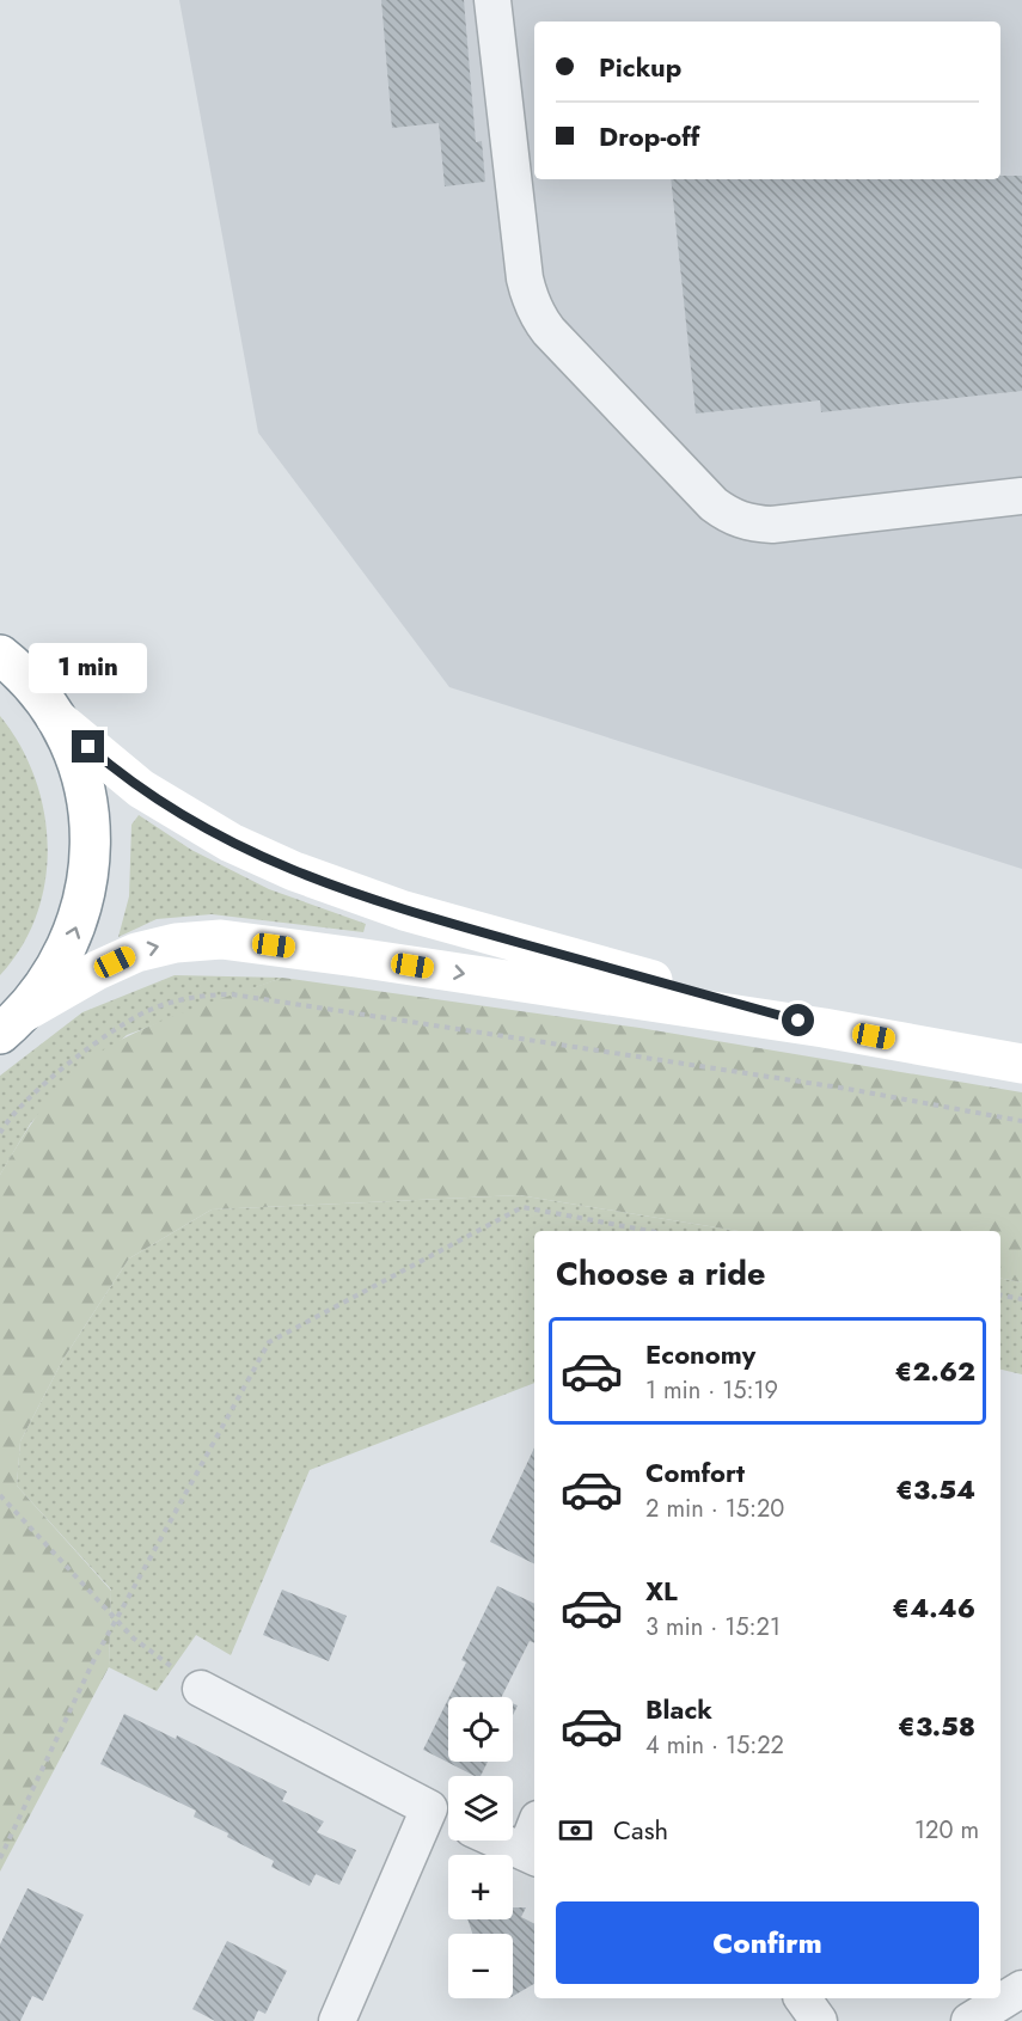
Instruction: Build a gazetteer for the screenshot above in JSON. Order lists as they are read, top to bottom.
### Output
{
  "page": {
    "banner": ["Pickup", "Drop-off"],
    "bubble": "1 min",
    "heading": "Choose a ride",
    "list": [
      {
        "name": "Economy",
        "note": "1 min · 15:19",
        "value": "€2.62"
      },
      {
        "name": "Comfort",
        "note": "2 min · 15:20",
        "value": "€3.54"
      },
      {
        "name": "XL",
        "note": "3 min · 15:21",
        "value": "€4.46"
      },
      {
        "name": "Black",
        "note": "4 min · 15:22",
        "value": "€3.58"
      }
    ],
    "map_buttons": ["+", "−"],
    "pay": ["Cash", "120 m"],
    "buttons": "Confirm"
  }
}
